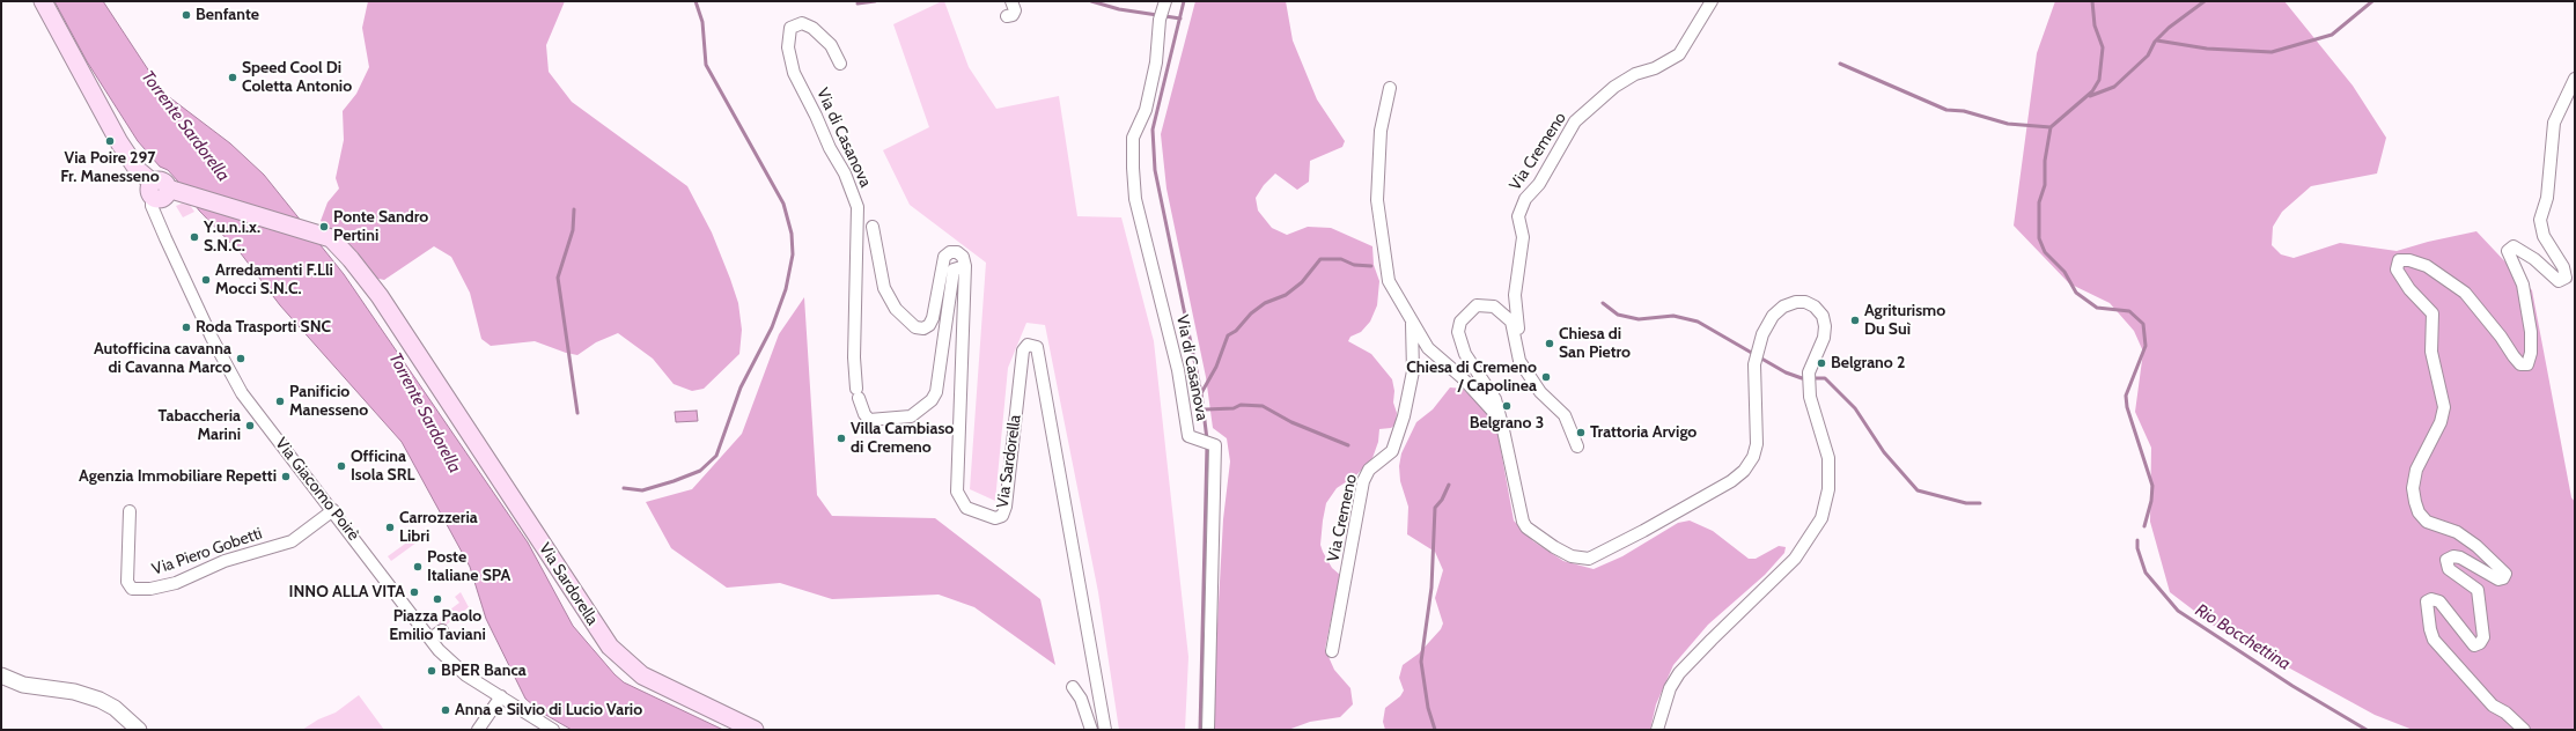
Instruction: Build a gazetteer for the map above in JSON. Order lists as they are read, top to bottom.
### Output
{
  "streets": {
    "main road": ["Via Sardorella"],
    "street": [
      "Via di Casanova",
      "Via Cremeno",
      "Via Giacomo Poirè",
      "Via Piero Gobetti"
    ]
  },
  "crossings": [
    ["Via di Casanova", "Via Sardorella"],
    ["Via Sardorella", "Via Giacomo Poirè"],
    ["Via Giacomo Poirè", "Via Piero Gobetti"]
  ],
  "water": ["Torrente Sardorella", "Rio Bocchettina"],
  "places": [
    "Benfante",
    "Speed Cool Di Coletta Antonio",
    "Via Poire 297 Fr. Manesseno",
    "Ponte Sandro Pertini",
    "Y.u.n.i.x. S.N.C.",
    "Arredamenti F.Lli Mocci S.N.C.",
    "Agriturismo Du Suì",
    "Roda Trasporti SNC",
    "Chiesa di San Pietro",
    "Autofficina cavanna di Cavanna Marco",
    "Belgrano 2",
    "Chiesa di Cremeno / Capolinea",
    "Panificio Manesseno",
    "Belgrano 3",
    "Tabaccheria Marini",
    "Trattoria Arvigo",
    "Villa Cambiaso di Cremeno",
    "Officina Isola SRL",
    "Agenzia Immobiliare Repetti",
    "Carrozzeria Libri",
    "Poste Italiane SPA",
    "INNO ALLA VITA",
    "Piazza Paolo Emilio Taviani",
    "BPER Banca",
    "Anna e Silvio di Lucio Vario"
  ]
}
